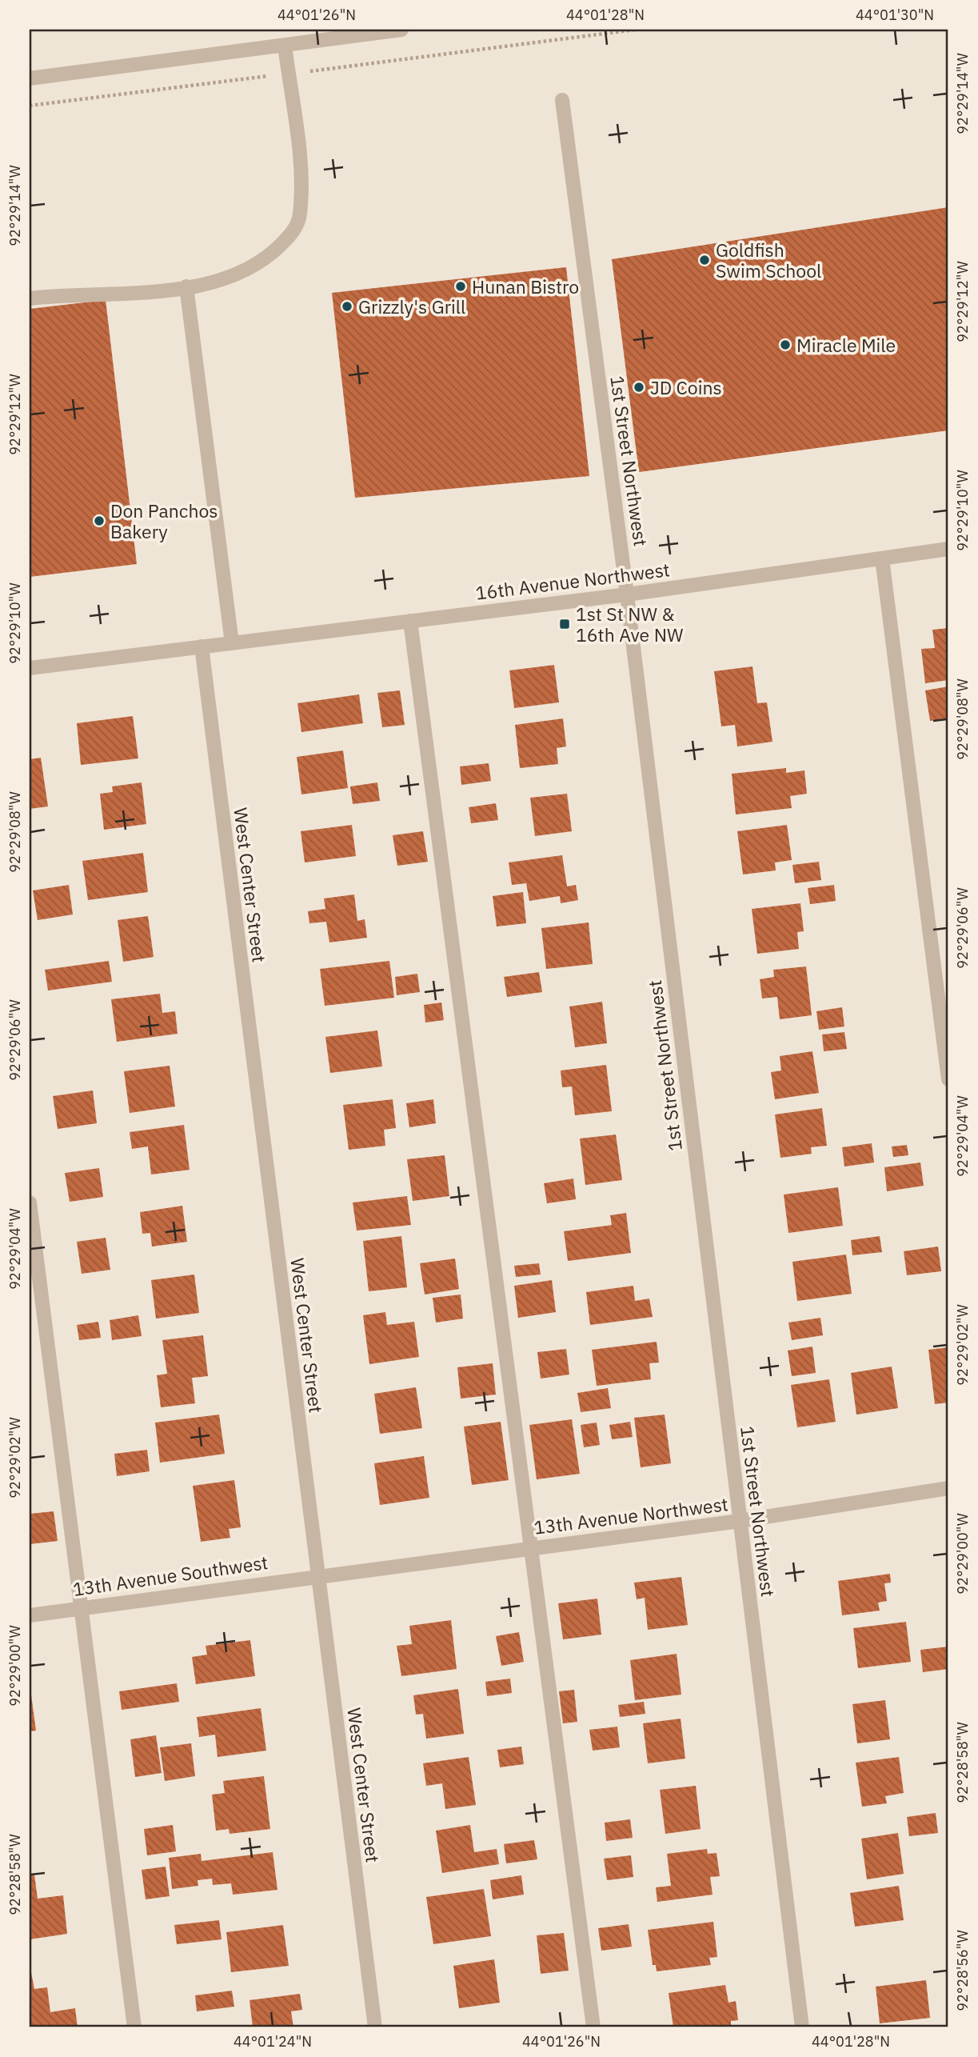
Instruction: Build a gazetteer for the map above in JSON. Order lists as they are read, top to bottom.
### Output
{
  "streets": {
    "street": [
      "1st Street Northwest",
      "16th Avenue Northwest",
      "West Center Street",
      "13th Avenue Northwest",
      "13th Avenue Southwest"
    ]
  },
  "crossings": [
    ["1st Street Northwest", "16th Avenue Northwest"],
    ["1st Street Northwest", "13th Avenue Northwest"],
    ["16th Avenue Northwest", "West Center Street"],
    ["West Center Street", "13th Avenue Northwest"],
    ["West Center Street", "13th Avenue Southwest"],
    ["13th Avenue Northwest", "13th Avenue Southwest"]
  ],
  "places": {
    "other": [
      "Goldfish Swim School",
      "Hunan Bistro",
      "Grizzly's Grill",
      "Miracle Mile",
      "JD Coins",
      "Don Panchos Bakery"
    ],
    "transit": ["1st St NW & 16th Ave NW"]
  },
  "coordinates": [
    "44°01'26\"N",
    "44°01'28\"N",
    "44°01'30\"N",
    "92°29'14\"W",
    "92°29'12\"W",
    "92°29'10\"W",
    "92°29'08\"W",
    "92°29'06\"W",
    "92°29'04\"W",
    "92°29'02\"W",
    "92°29'00\"W",
    "92°28'58\"W",
    "92°28'56\"W",
    "44°01'24\"N"
  ]
}
